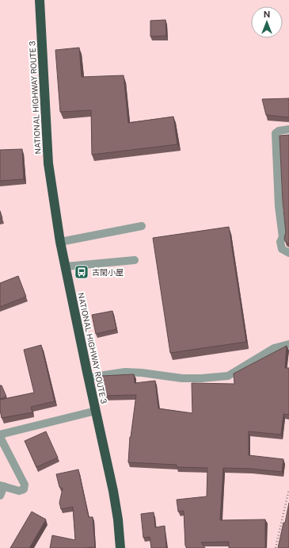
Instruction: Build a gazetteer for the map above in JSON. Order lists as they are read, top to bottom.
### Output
{
  "streets": {
    "highway": ["NATIONAL HIGHWAY ROUTE 3"]
  },
  "places": {
    "bus stop": ["古閑小屋"]
  },
  "north": "top"
}
